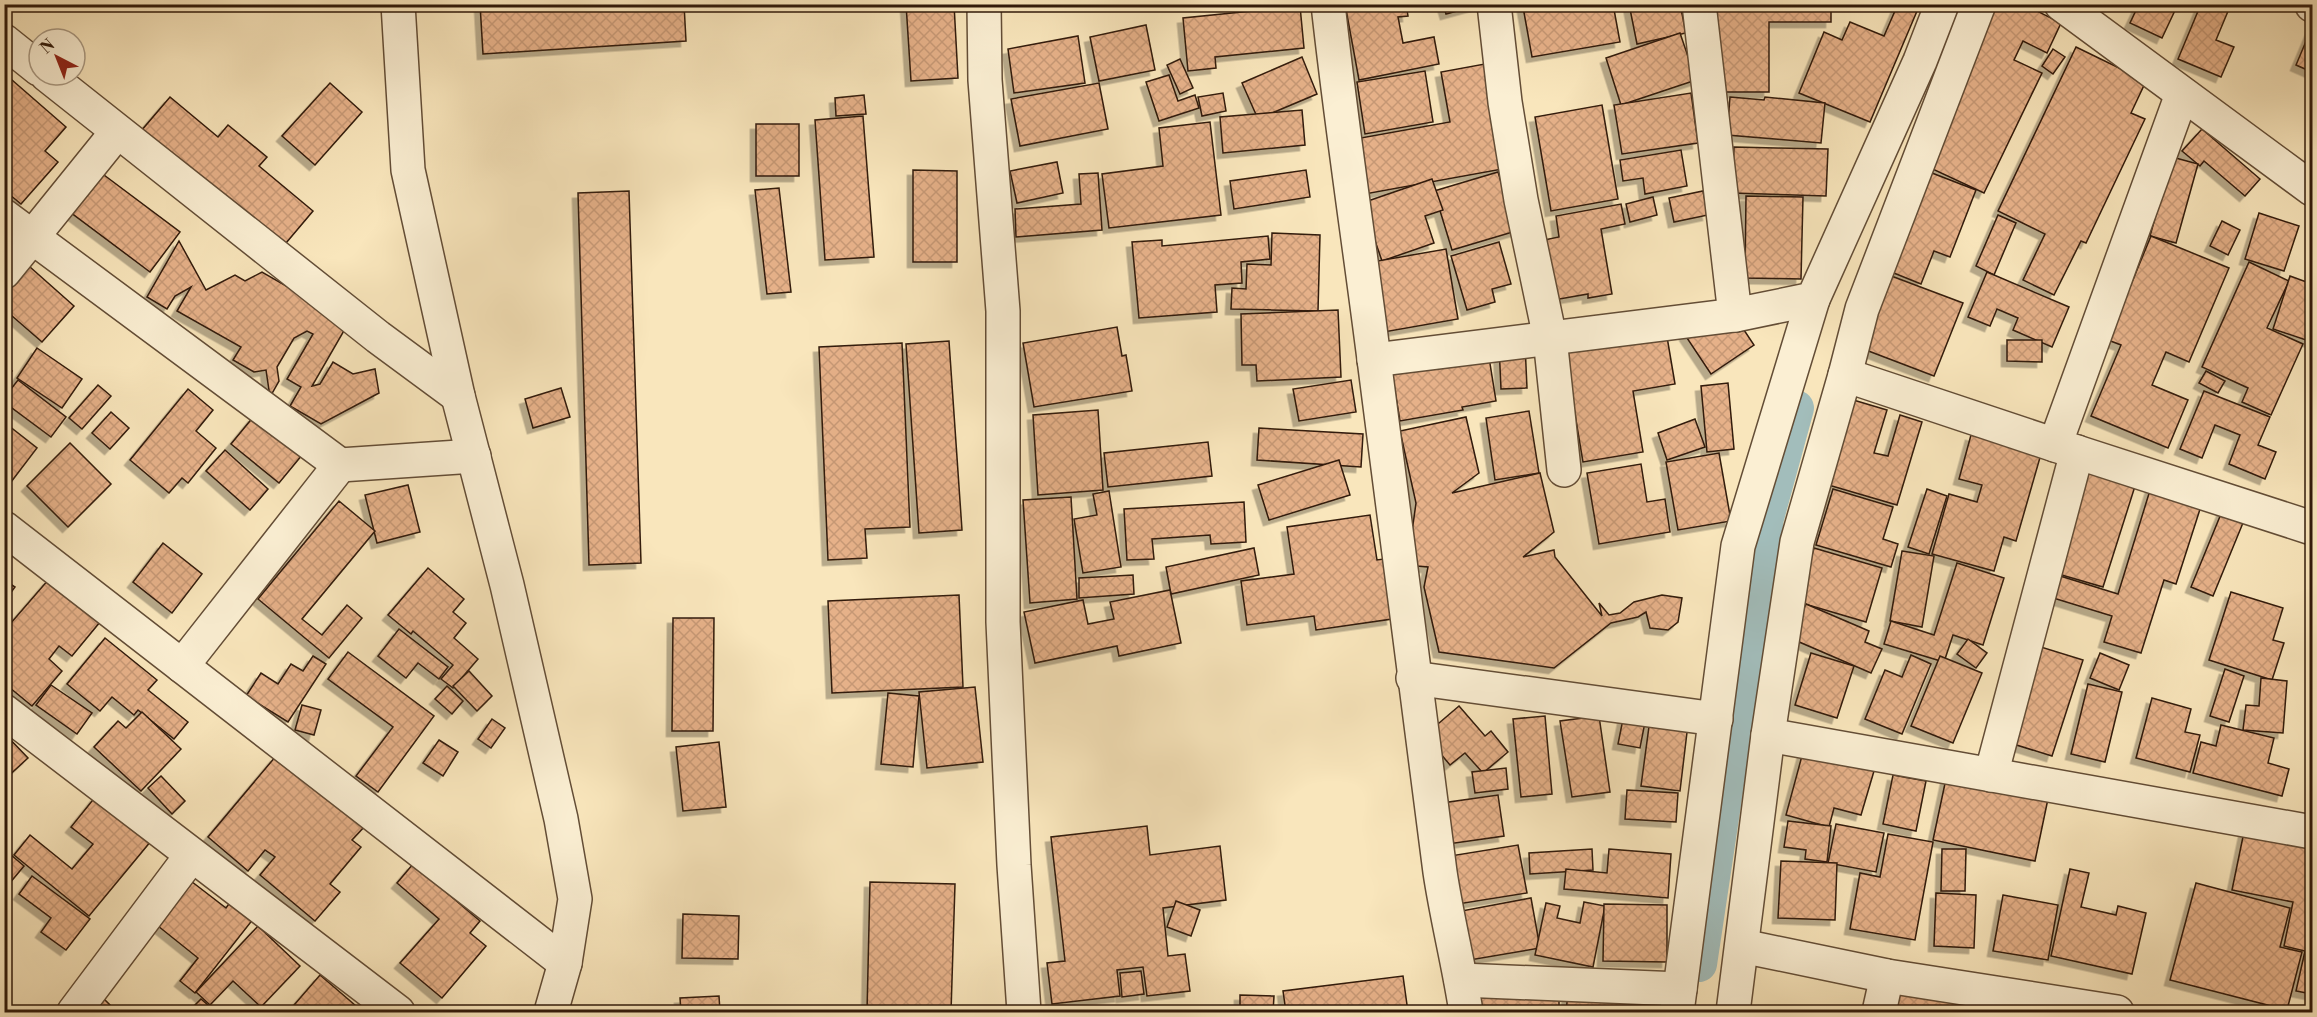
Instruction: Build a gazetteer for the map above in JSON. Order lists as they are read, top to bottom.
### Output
{
  "north": "top left"
}
